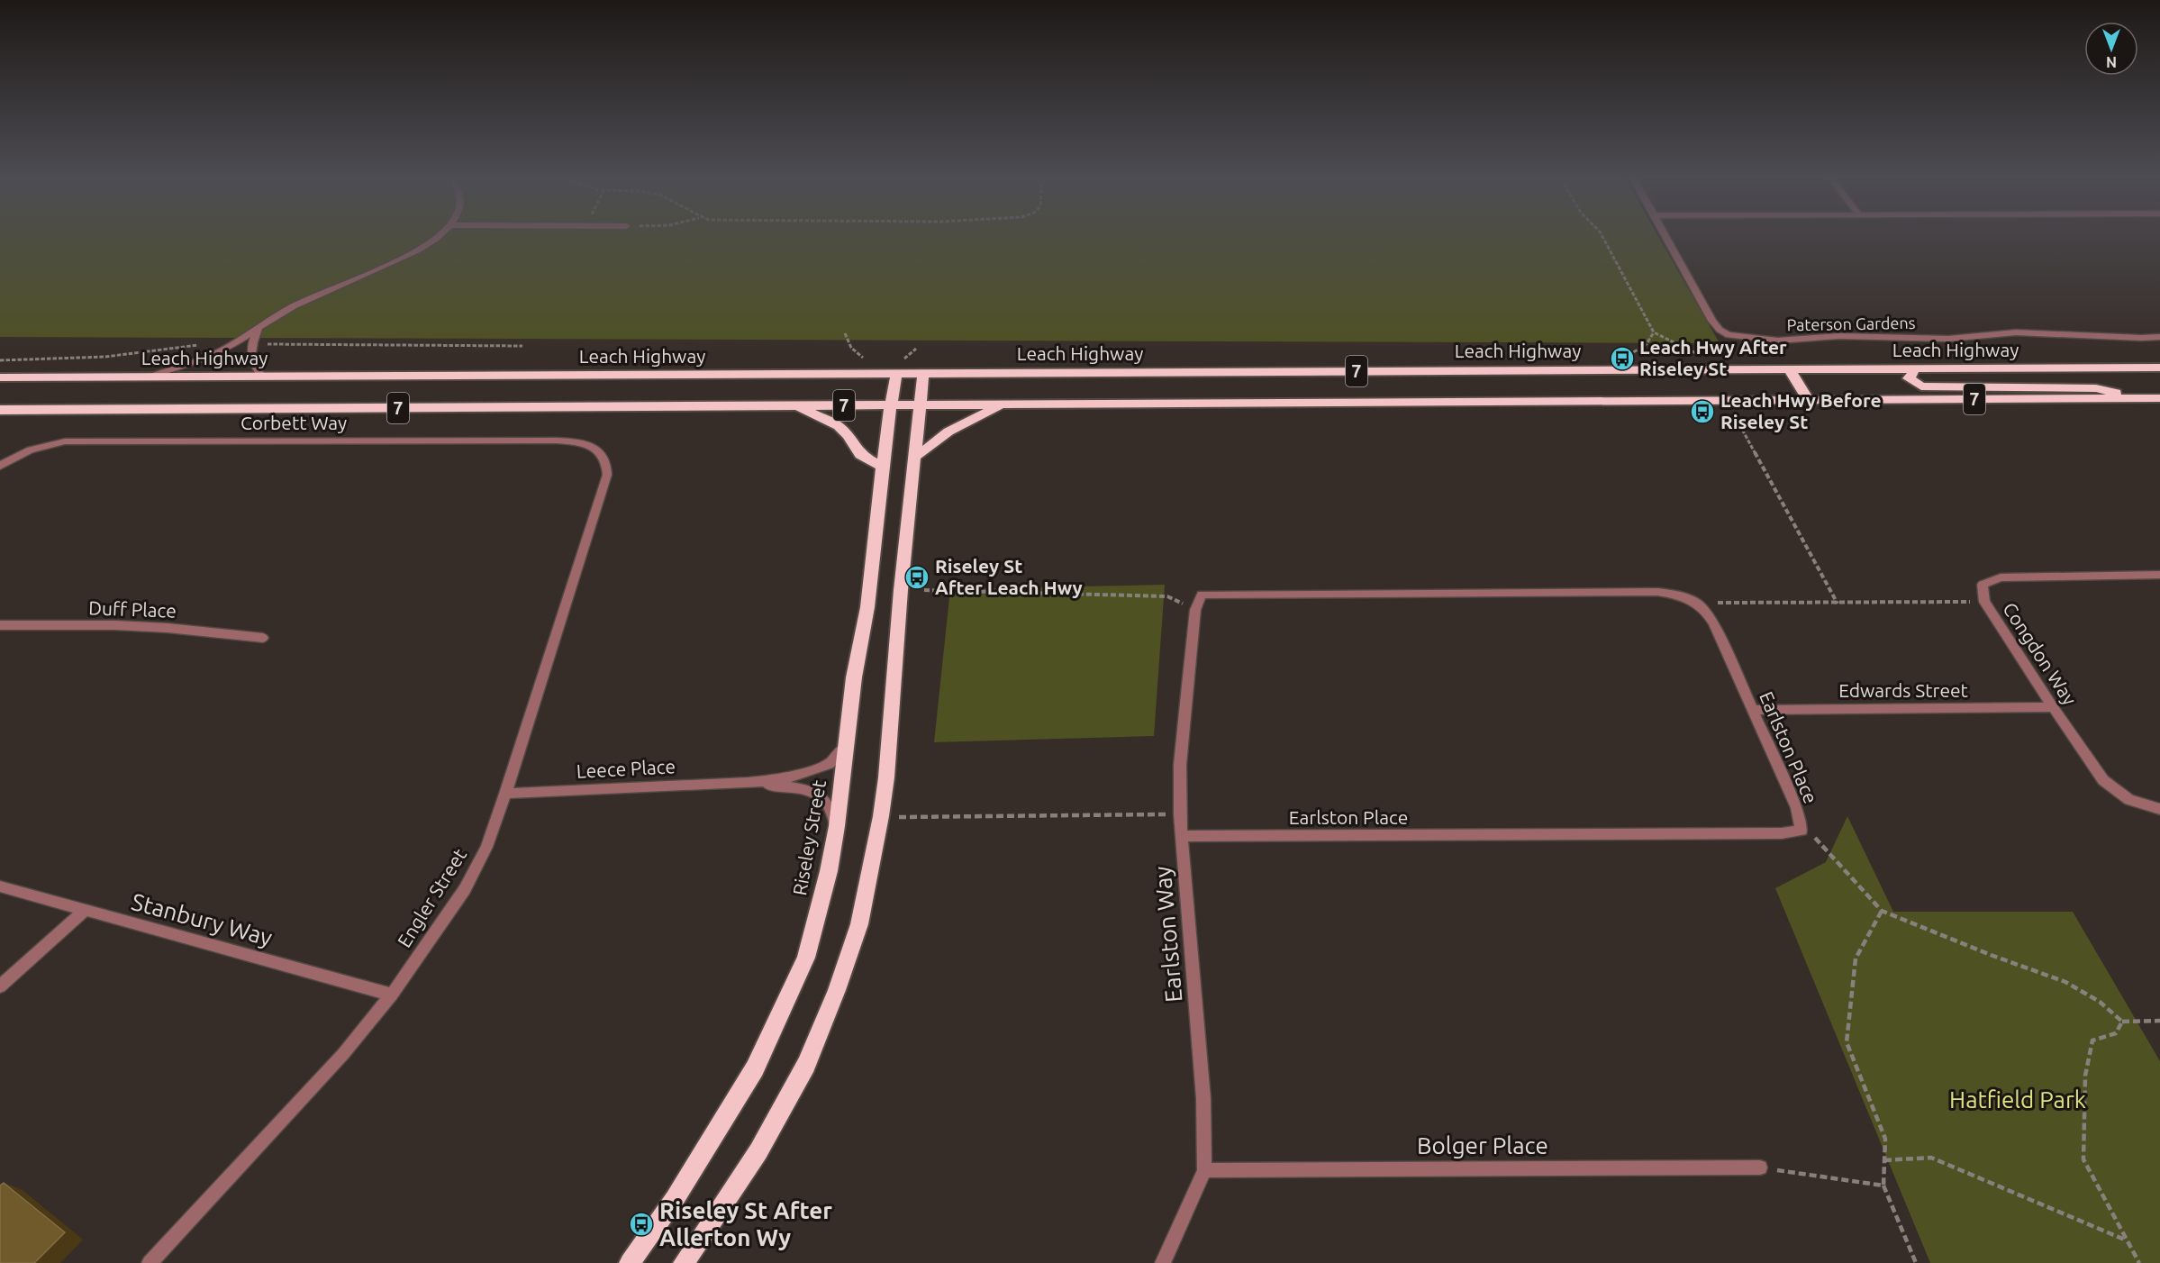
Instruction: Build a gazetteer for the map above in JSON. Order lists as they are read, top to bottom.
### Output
{
  "streets": {
    "highway": ["Leach Highway", "7", "Riseley Street"],
    "street": [
      "Paterson Gardens",
      "Corbett Way",
      "Duff Place",
      "Congdon Way",
      "Edwards Street",
      "Earlston Place",
      "Leece Place",
      "Engler Street",
      "Stanbury Way",
      "Earlston Way",
      "Bolger Place"
    ]
  },
  "crossings": [
    ["Leach Highway", "Riseley Street"],
    ["7", "Riseley Street"],
    ["Corbett Way", "Engler Street"],
    ["Congdon Way", "Edwards Street"],
    ["Edwards Street", "Earlston Place"],
    ["Earlston Place", "Earlston Way"],
    ["Leece Place", "Riseley Street"],
    ["Leece Place", "Engler Street"],
    ["Engler Street", "Stanbury Way"],
    ["Earlston Way", "Bolger Place"]
  ],
  "parks": ["Hatfield Park"],
  "places": {
    "bus stop": [
      "Leach Hwy After Riseley St",
      "Leach Hwy Before Riseley St",
      "Riseley St After Leach Hwy",
      "Riseley St After Allerton Wy"
    ]
  },
  "north": "bottom"
}
